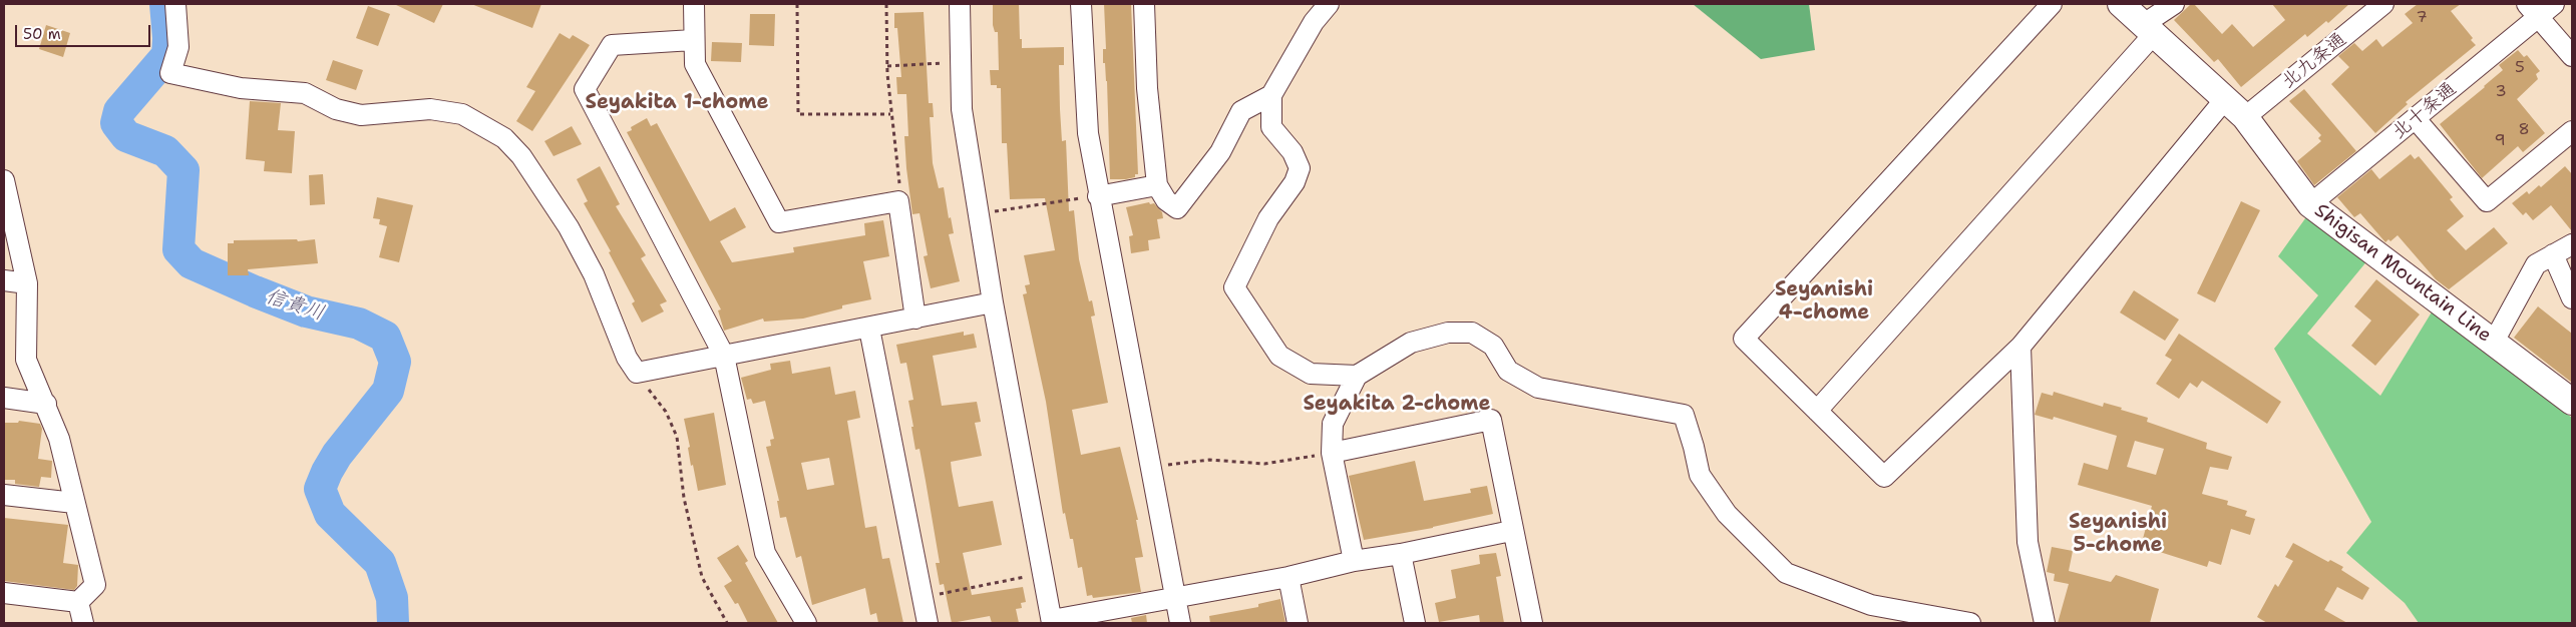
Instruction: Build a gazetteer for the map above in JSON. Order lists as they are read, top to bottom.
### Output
{
  "streets": {
    "main road": ["Shigisan Mountain Line"],
    "street": ["北九条通", "北十条通"]
  },
  "crossings": [
    ["北九条通", "Shigisan Mountain Line"],
    ["北十条通", "Shigisan Mountain Line"]
  ],
  "districts": [
    "Seyakita 1-chome",
    "Seyanishi 4-chome",
    "Seyakita 2-chome",
    "Seyanishi 5-chome"
  ],
  "water": ["信貴川"],
  "house_numbers": [
    "7",
    "5",
    "3",
    "8",
    "9"
  ],
  "scale_bar": "50 m"
}
